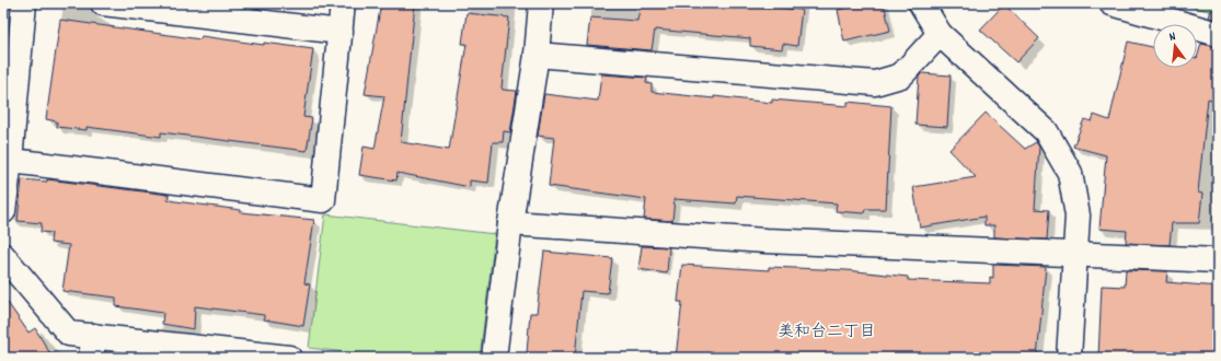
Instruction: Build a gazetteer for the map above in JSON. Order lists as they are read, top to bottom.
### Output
{
  "districts": ["美和台二丁目"],
  "north": "top"
}
